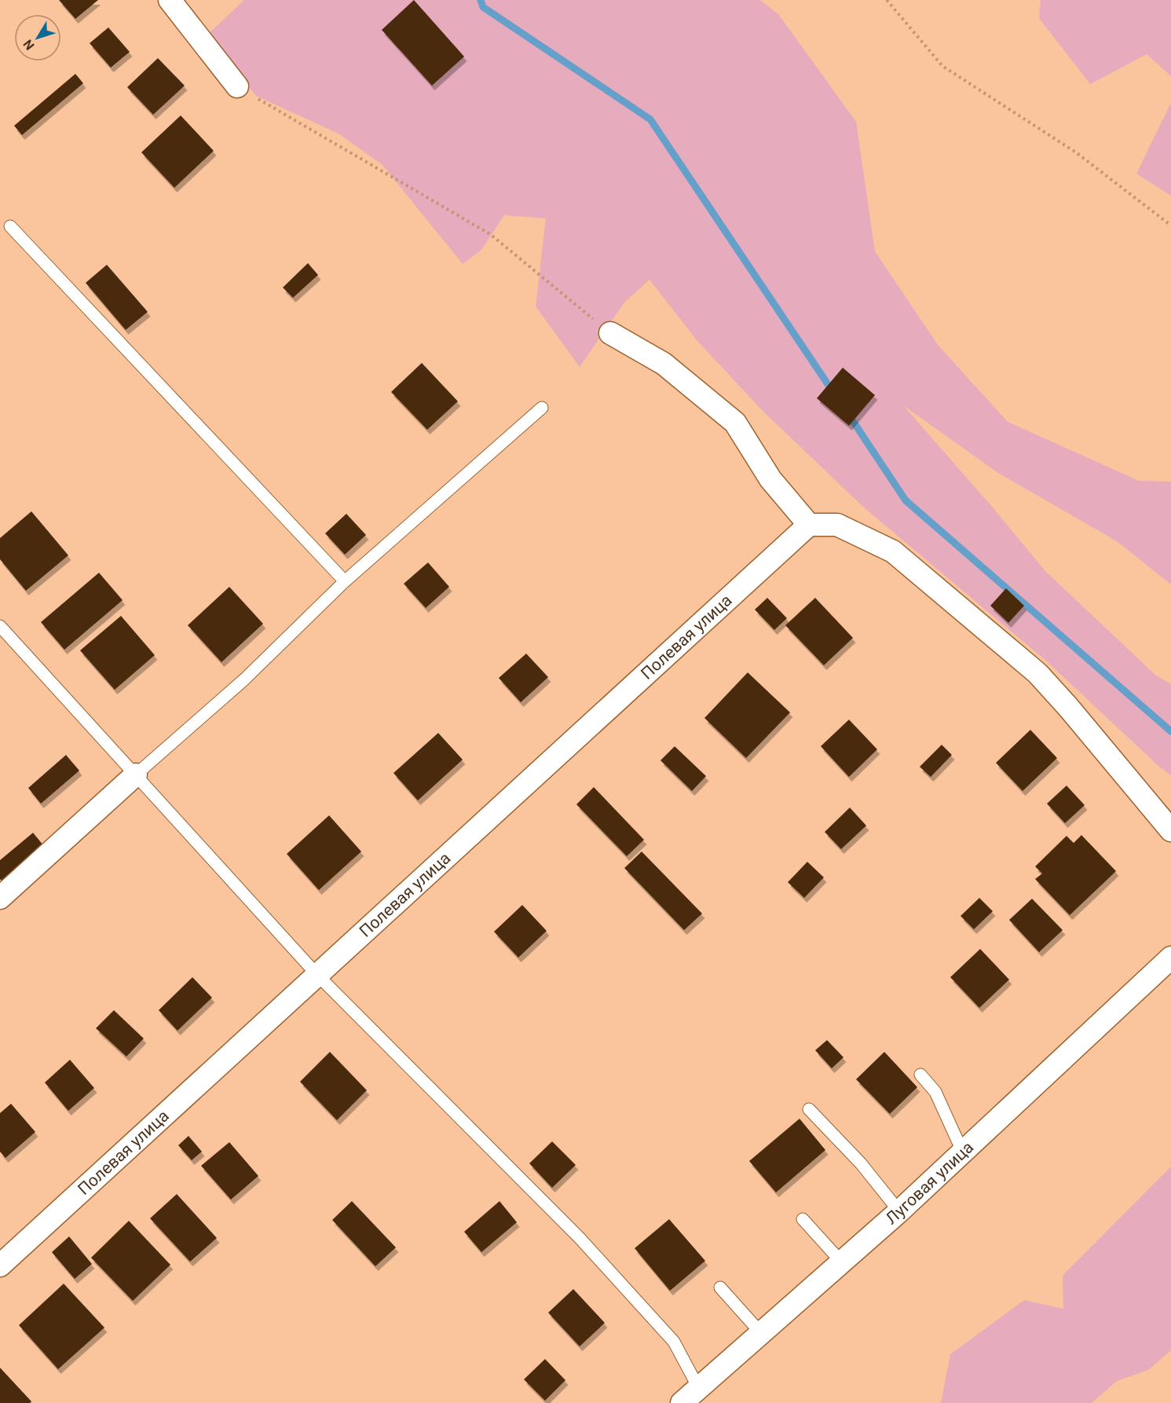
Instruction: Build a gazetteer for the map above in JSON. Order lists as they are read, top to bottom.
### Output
{
  "streets": {
    "street": ["Полевая улица", "Луговая улица"]
  },
  "north": "bottom left"
}
